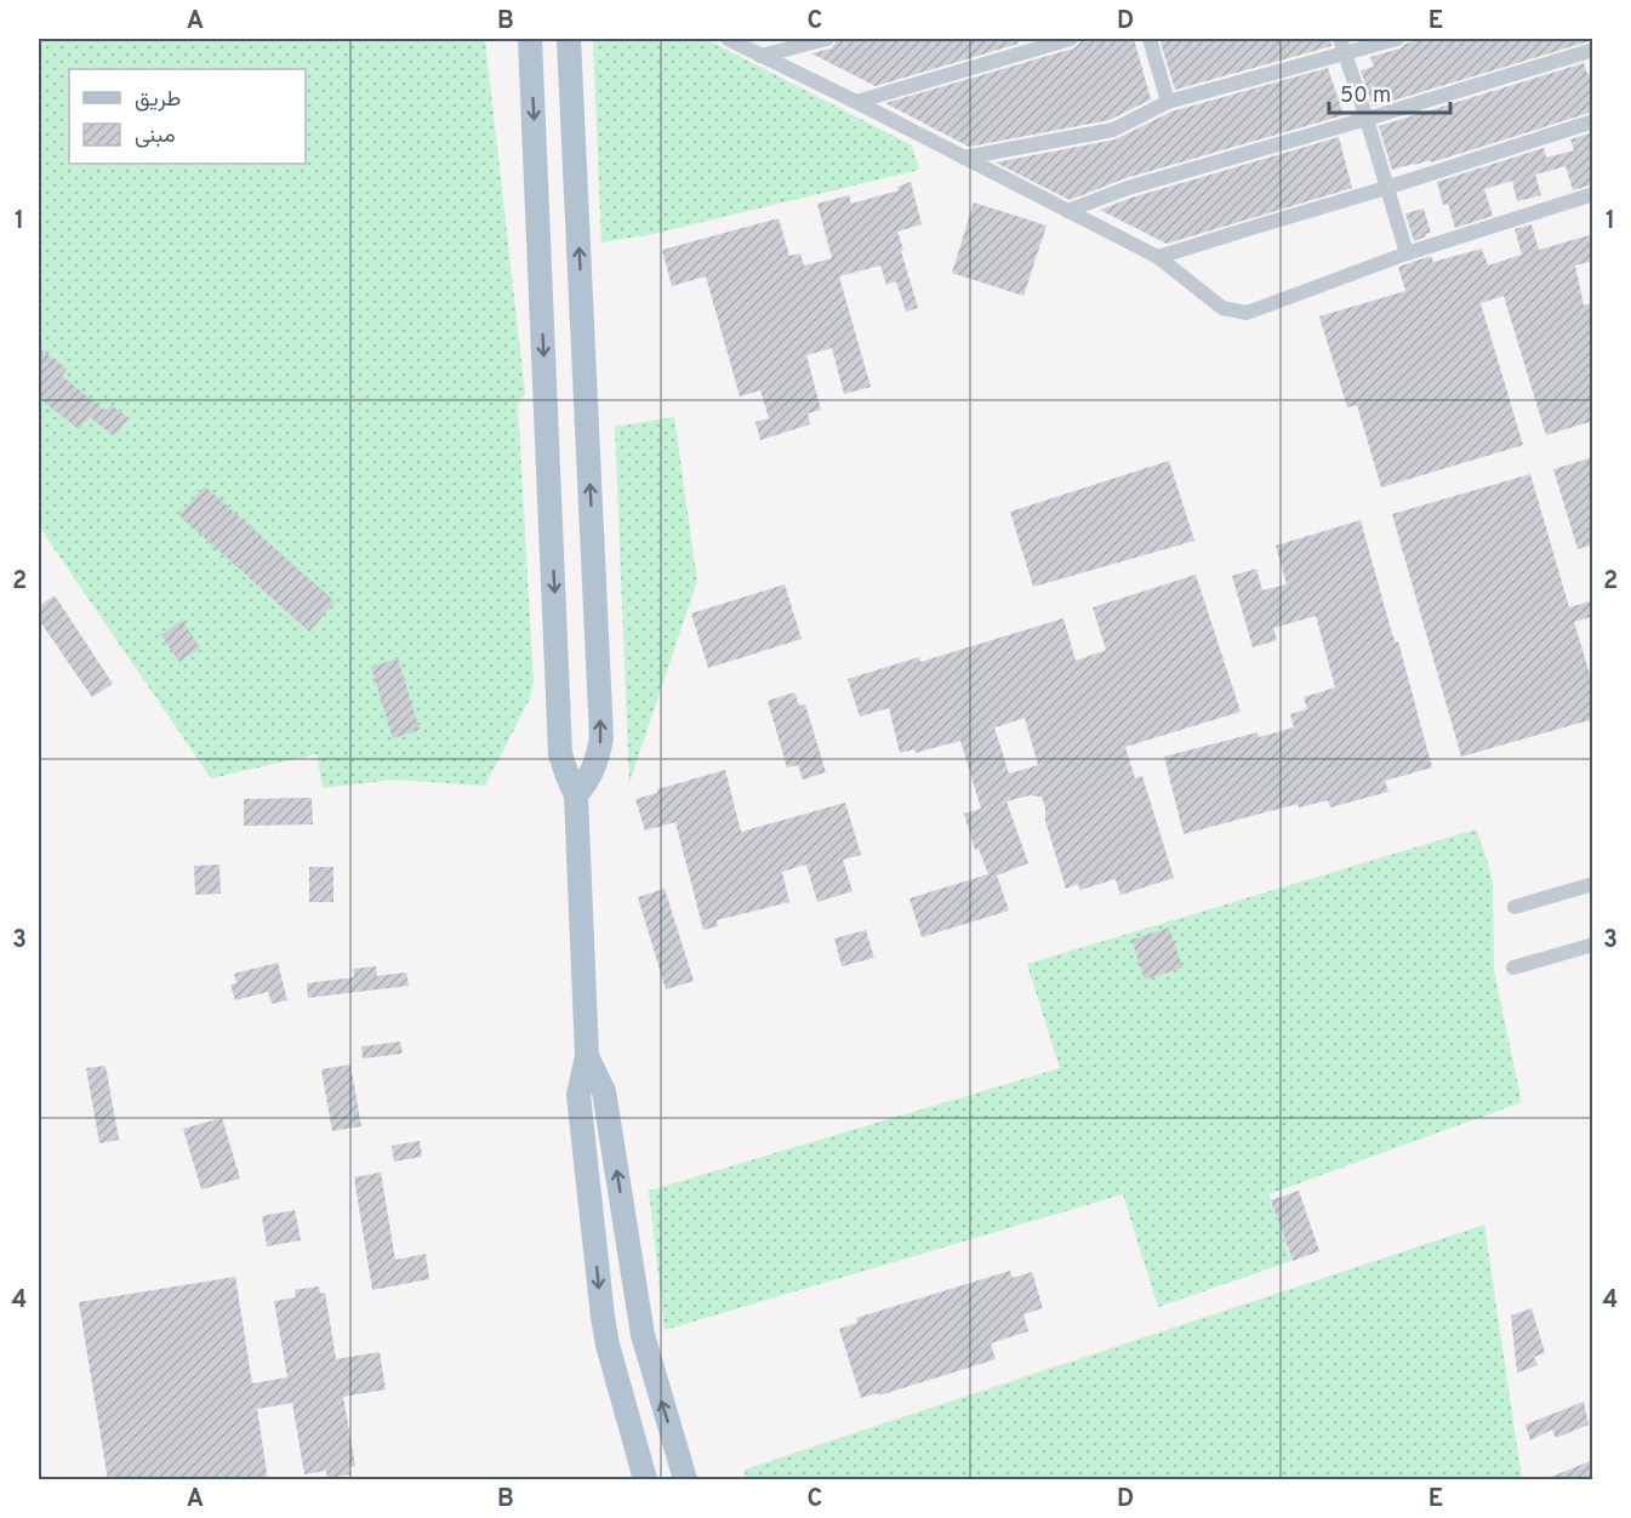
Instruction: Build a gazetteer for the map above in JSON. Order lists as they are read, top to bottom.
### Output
{
  "legend": ["طريق", "مبنى"],
  "scale_bar": "50 m",
  "grid": {
    "columns": [
      "A",
      "B",
      "C",
      "D",
      "E"
    ],
    "rows": [
      "1",
      "2",
      "3",
      "4"
    ]
  }
}
